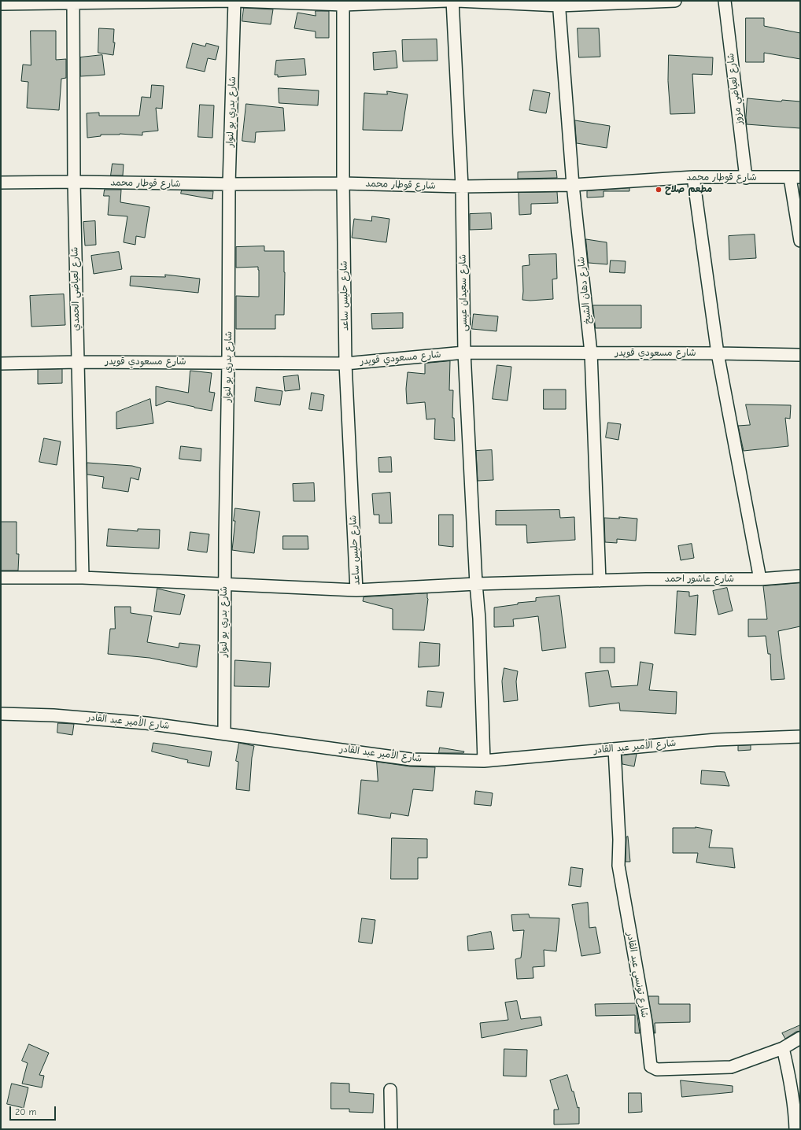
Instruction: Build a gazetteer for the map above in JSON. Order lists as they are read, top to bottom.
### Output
{
  "streets": {
    "street": [
      "شارع لعياضي مزوز",
      "شارع بدري بو لنوار",
      "شارع قوطار محمد",
      "شارع لعياضي الحمدي",
      "شارع دهان الشيخ",
      "شارع سعيدان عيسى",
      "شارع حليس ساعد",
      "شارع مسعودي قويدر",
      "شارع عاشور احمد",
      "شارع الأمير عبد القادر",
      "شارع تونسي عبد القادر"
    ]
  },
  "crossings": [
    ["شارع لعياضي مزوز", "شارع قوطار محمد"],
    ["شارع بدري بو لنوار", "شارع قوطار محمد"],
    ["شارع بدري بو لنوار", "شارع مسعودي قويدر"],
    ["شارع بدري بو لنوار", "شارع عاشور احمد"],
    ["شارع بدري بو لنوار", "شارع الأمير عبد القادر"],
    ["شارع قوطار محمد", "شارع لعياضي الحمدي"],
    ["شارع قوطار محمد", "شارع دهان الشيخ"],
    ["شارع قوطار محمد", "شارع سعيدان عيسى"],
    ["شارع قوطار محمد", "شارع حليس ساعد"],
    ["شارع لعياضي الحمدي", "شارع مسعودي قويدر"],
    ["شارع لعياضي الحمدي", "شارع عاشور احمد"],
    ["شارع دهان الشيخ", "شارع مسعودي قويدر"],
    ["شارع دهان الشيخ", "شارع عاشور احمد"],
    ["شارع سعيدان عيسى", "شارع مسعودي قويدر"],
    ["شارع سعيدان عيسى", "شارع عاشور احمد"],
    ["شارع سعيدان عيسى", "شارع الأمير عبد القادر"],
    ["شارع حليس ساعد", "شارع مسعودي قويدر"],
    ["شارع حليس ساعد", "شارع عاشور احمد"],
    ["شارع الأمير عبد القادر", "شارع تونسي عبد القادر"]
  ],
  "places": ["مطعم صلاح"],
  "scale_bar": "20 m"
}
